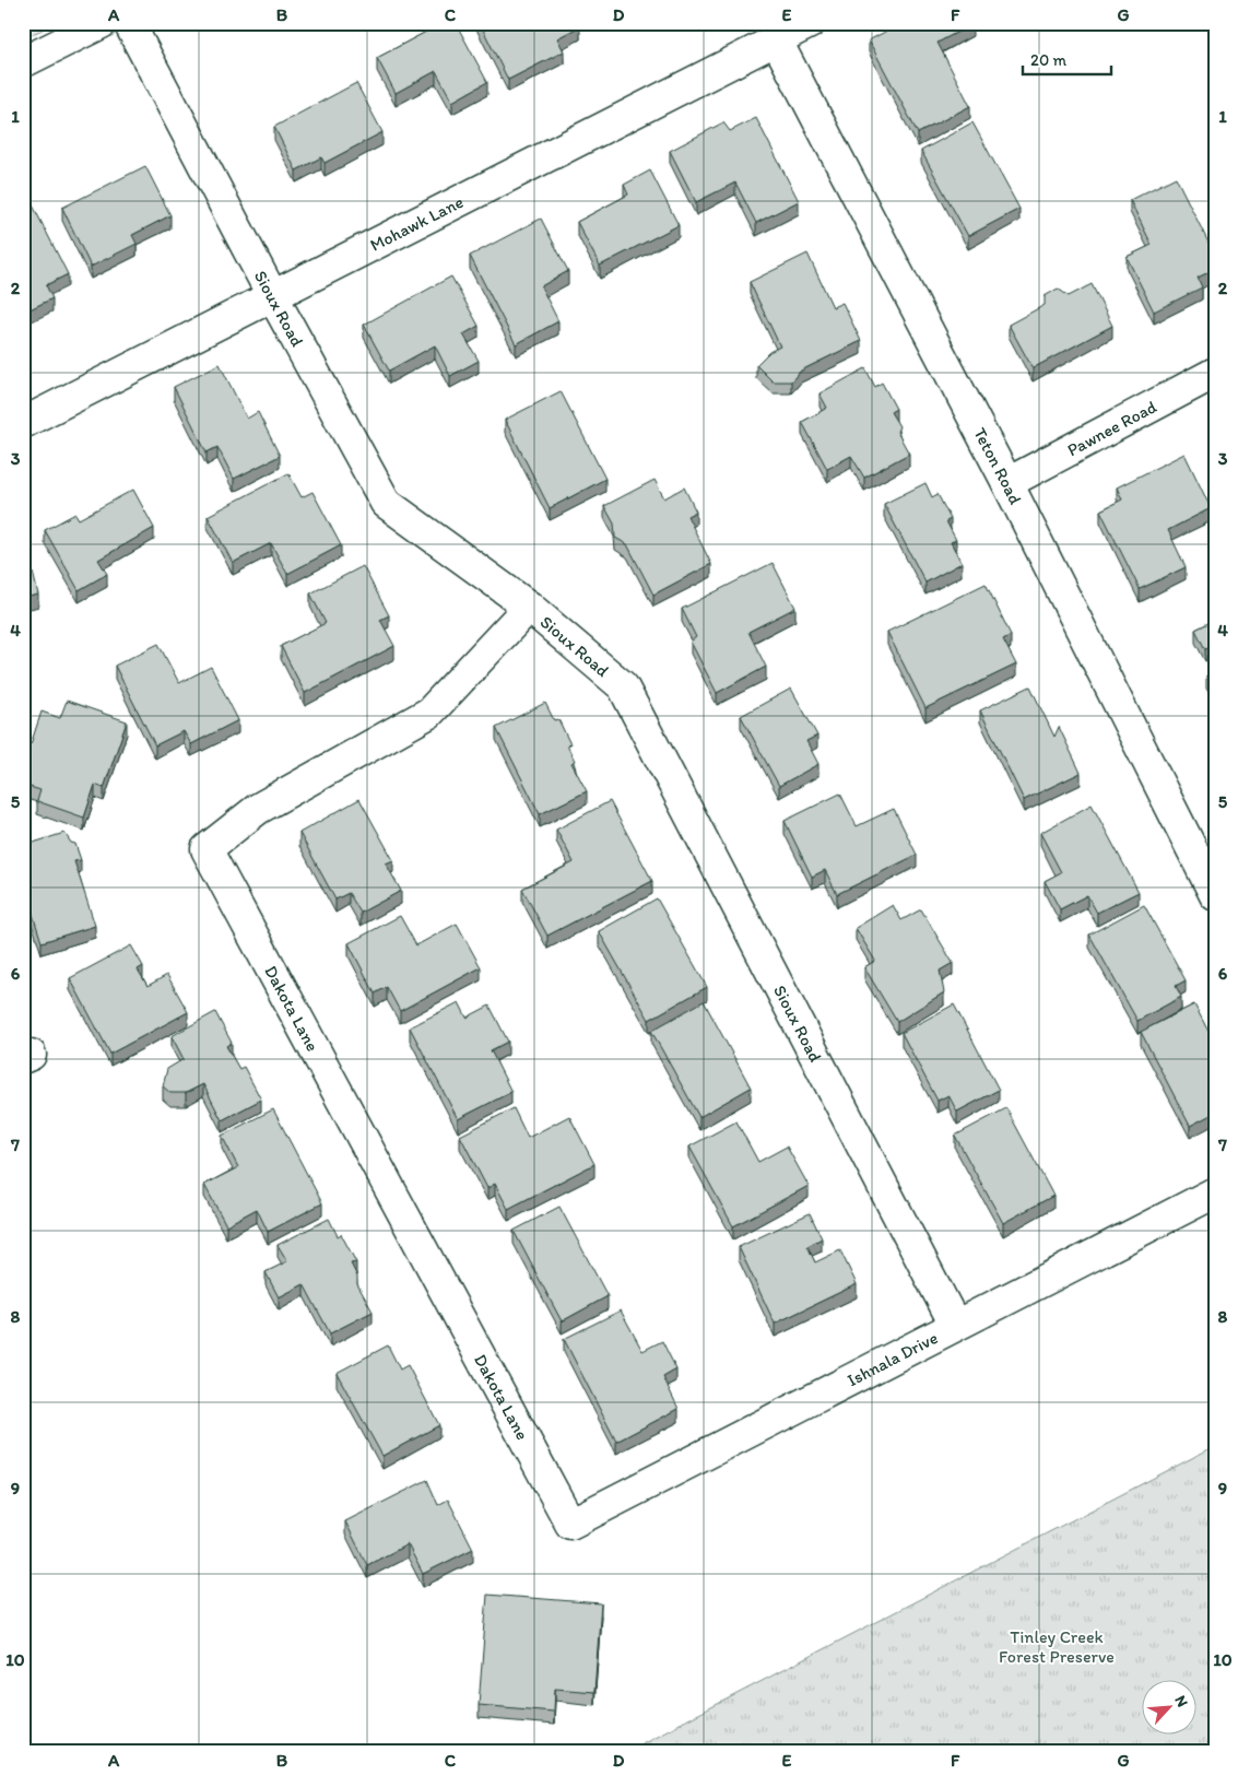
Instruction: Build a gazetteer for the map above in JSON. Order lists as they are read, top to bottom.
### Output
{
  "streets": {
    "street": [
      "Mohawk Lane",
      "Sioux Road",
      "Pawnee Road",
      "Teton Road",
      "Dakota Lane",
      "Ishnala Drive"
    ]
  },
  "crossings": [
    ["Mohawk Lane", "Sioux Road"],
    ["Mohawk Lane", "Teton Road"],
    ["Sioux Road", "Dakota Lane"],
    ["Sioux Road", "Ishnala Drive"],
    ["Pawnee Road", "Teton Road"],
    ["Dakota Lane", "Ishnala Drive"]
  ],
  "parks": ["Tinley Creek Forest Preserve"],
  "scale_bar": "20 m",
  "north": "top right",
  "grid": {
    "columns": [
      "A",
      "B",
      "C",
      "D",
      "E",
      "F",
      "G"
    ],
    "rows": [
      "1",
      "2",
      "3",
      "4",
      "5",
      "6",
      "7",
      "8",
      "9",
      "10"
    ]
  }
}
